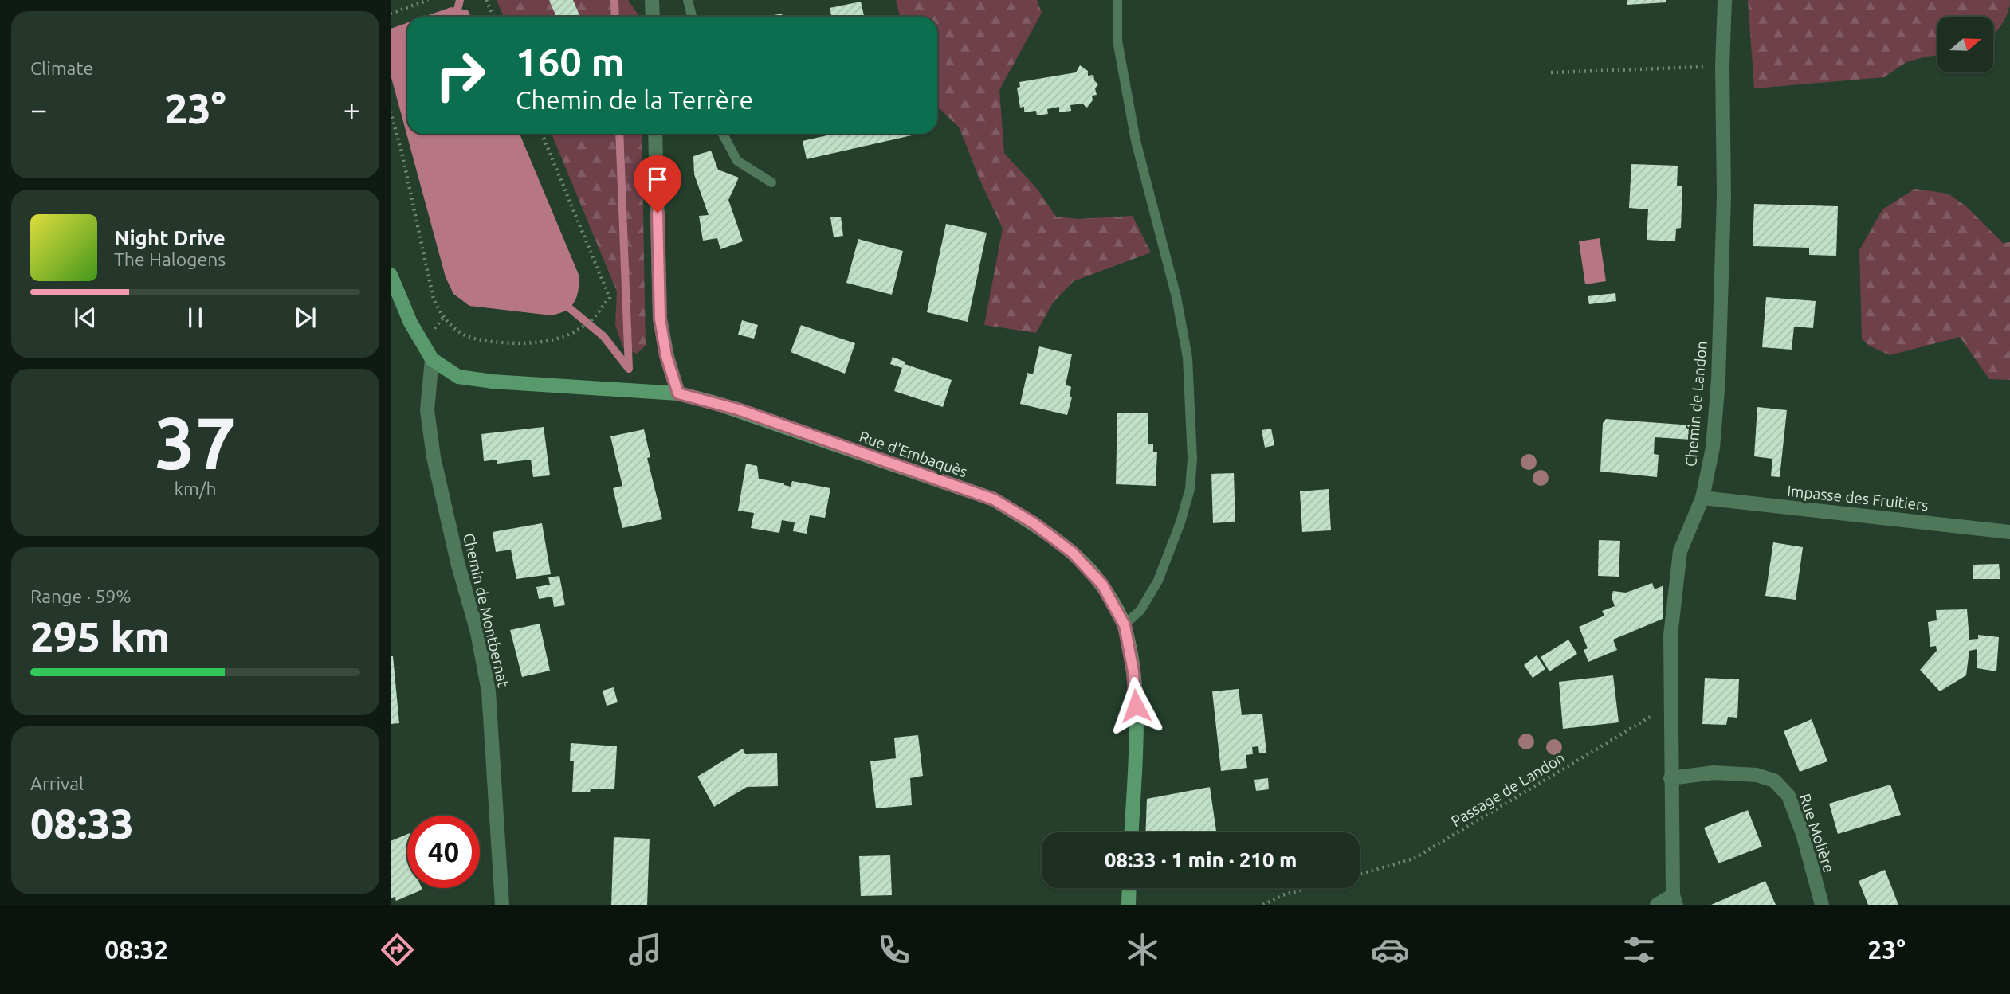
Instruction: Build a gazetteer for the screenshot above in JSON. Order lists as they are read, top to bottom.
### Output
{
  "streets": {
    "street": [
      "Chemin de Landon",
      "Rue d'Embaquès",
      "Impasse des Fruitiers",
      "Chemin de Montbernat",
      "Rue Molière"
    ],
    "path": ["Passage de Landon"]
  },
  "crossings": [
    ["Chemin de Landon", "Impasse des Fruitiers"],
    ["Chemin de Landon", "Passage de Landon"],
    ["Chemin de Landon", "Rue Molière"],
    ["Rue d'Embaquès", "Chemin de Montbernat"]
  ],
  "north": "right",
  "page": {
    "tile": [
      "Climate",
      ["37", "km/h"],
      ["Range · 59%", "295 km"],
      ["Arrival", "08:33"]
    ],
    "turn": ["160 m", "Chemin de la Terrère"],
    "heat": ["−", "23°", "+"],
    "song": ["Night Drive", "The Halogens"],
    "limit": "40",
    "trip": "08:33 · 1 min · 210 m",
    "tabs": ["08:32", "23°"]
  }
}
